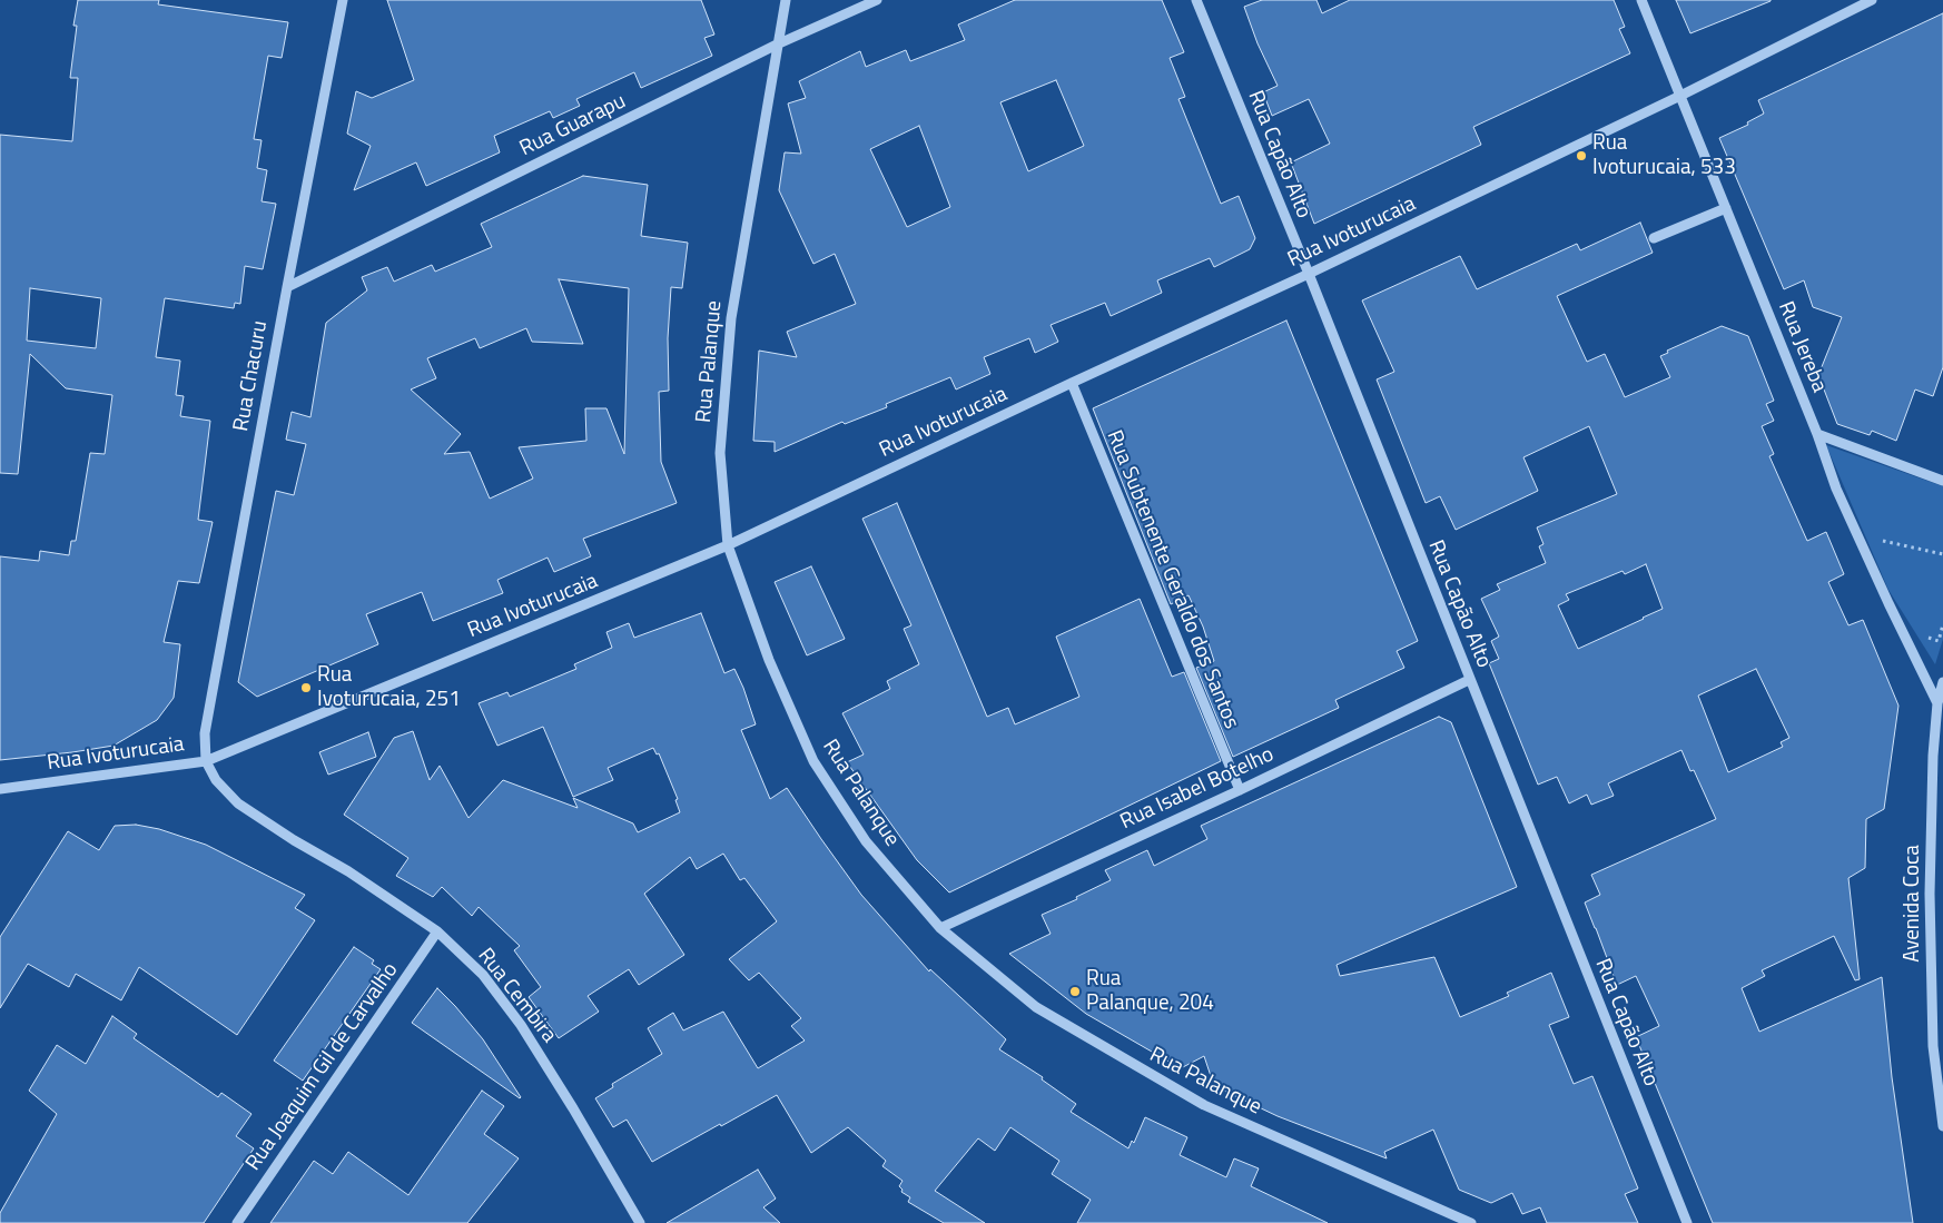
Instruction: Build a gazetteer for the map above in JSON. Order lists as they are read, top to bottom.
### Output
{
  "streets": {
    "street": [
      "Rua Guarapu",
      "Rua Capão Alto",
      "Rua Ivoturucaia",
      "Rua Jereba",
      "Rua Palanque",
      "Rua Chacuru",
      "Rua Subtenente Geraldo dos Santos",
      "Rua Isabel Botelho",
      "Avenida Coca",
      "Rua Cembira",
      "Rua Joaquim Gil de Carvalho"
    ]
  },
  "crossings": [
    ["Rua Guarapu", "Rua Palanque"],
    ["Rua Guarapu", "Rua Chacuru"],
    ["Rua Capão Alto", "Rua Ivoturucaia"],
    ["Rua Capão Alto", "Rua Isabel Botelho"],
    ["Rua Ivoturucaia", "Rua Jereba"],
    ["Rua Ivoturucaia", "Rua Palanque"],
    ["Rua Ivoturucaia", "Rua Chacuru"],
    ["Rua Ivoturucaia", "Rua Subtenente Geraldo dos Santos"],
    ["Rua Ivoturucaia", "Rua Cembira"],
    ["Rua Jereba", "Avenida Coca"],
    ["Rua Palanque", "Rua Isabel Botelho"],
    ["Rua Chacuru", "Rua Cembira"],
    ["Rua Subtenente Geraldo dos Santos", "Rua Isabel Botelho"],
    ["Rua Cembira", "Rua Joaquim Gil de Carvalho"]
  ],
  "places": ["Rua Ivoturucaia, 533", "Rua Ivoturucaia, 251", "Rua Palanque, 204"]
}
